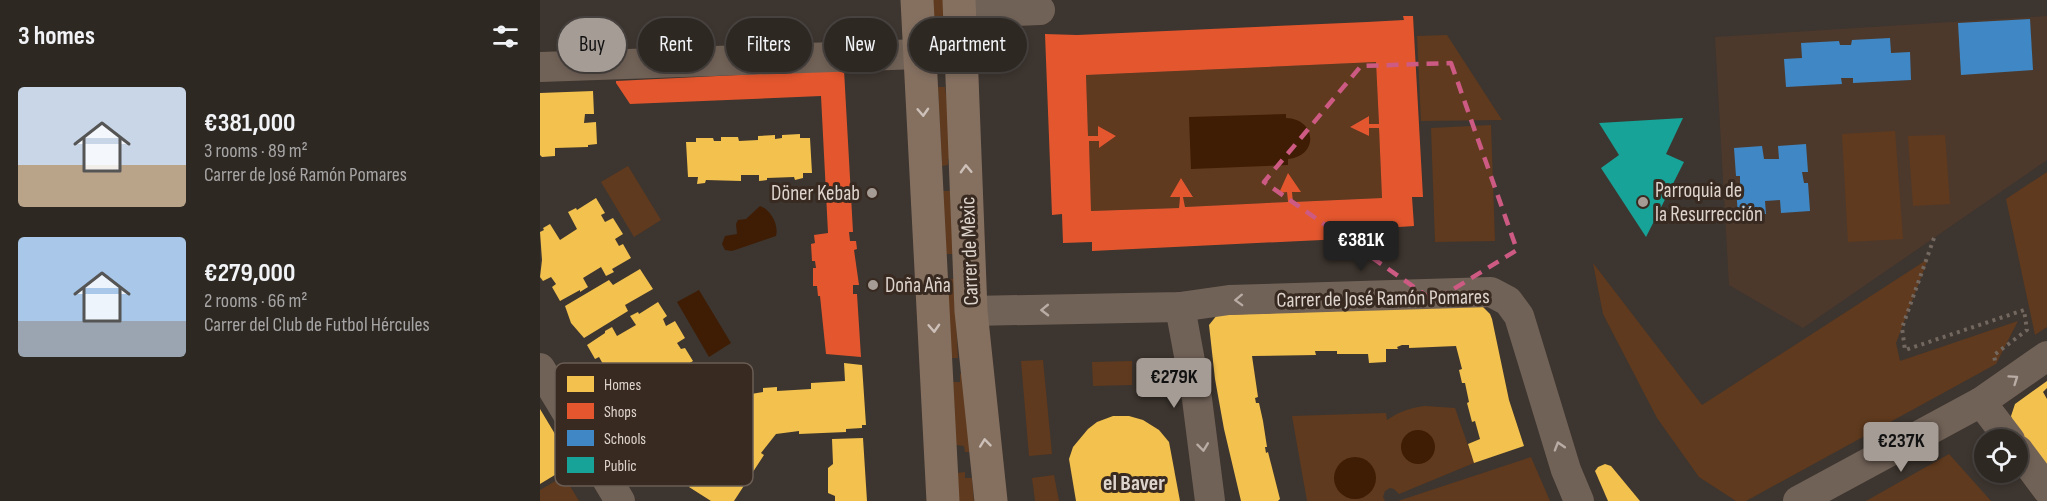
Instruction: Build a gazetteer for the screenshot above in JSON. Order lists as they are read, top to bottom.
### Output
{
  "streets": {
    "main road": ["Carrer de Mèxic"],
    "street": ["Carrer de José Ramón Pomares"]
  },
  "crossings": [
    ["Carrer de Mèxic", "Carrer de José Ramón Pomares"]
  ],
  "one_way": ["Carrer de José Ramón Pomares"],
  "districts": ["el Baver"],
  "places": ["Döner Kebab", "Parroquia de la Resurrección", "Doña Aña"],
  "legend": [
    "Homes",
    "Shops",
    "Schools",
    "Public"
  ],
  "page": {
    "heading": "3 homes",
    "chip": [
      "Buy",
      "Rent",
      "Filters",
      "New",
      "Apartment"
    ],
    "list": [
      {
        "name": "€381,000",
        "note": "3 rooms · 89 m² · Carrer de José Ramón Pomares"
      },
      {
        "name": "€279,000",
        "note": "2 rooms · 66 m² · Carrer del Club de Futbol Hércules"
      }
    ],
    "price": ["€381K", "€279K", "€237K"]
  }
}
